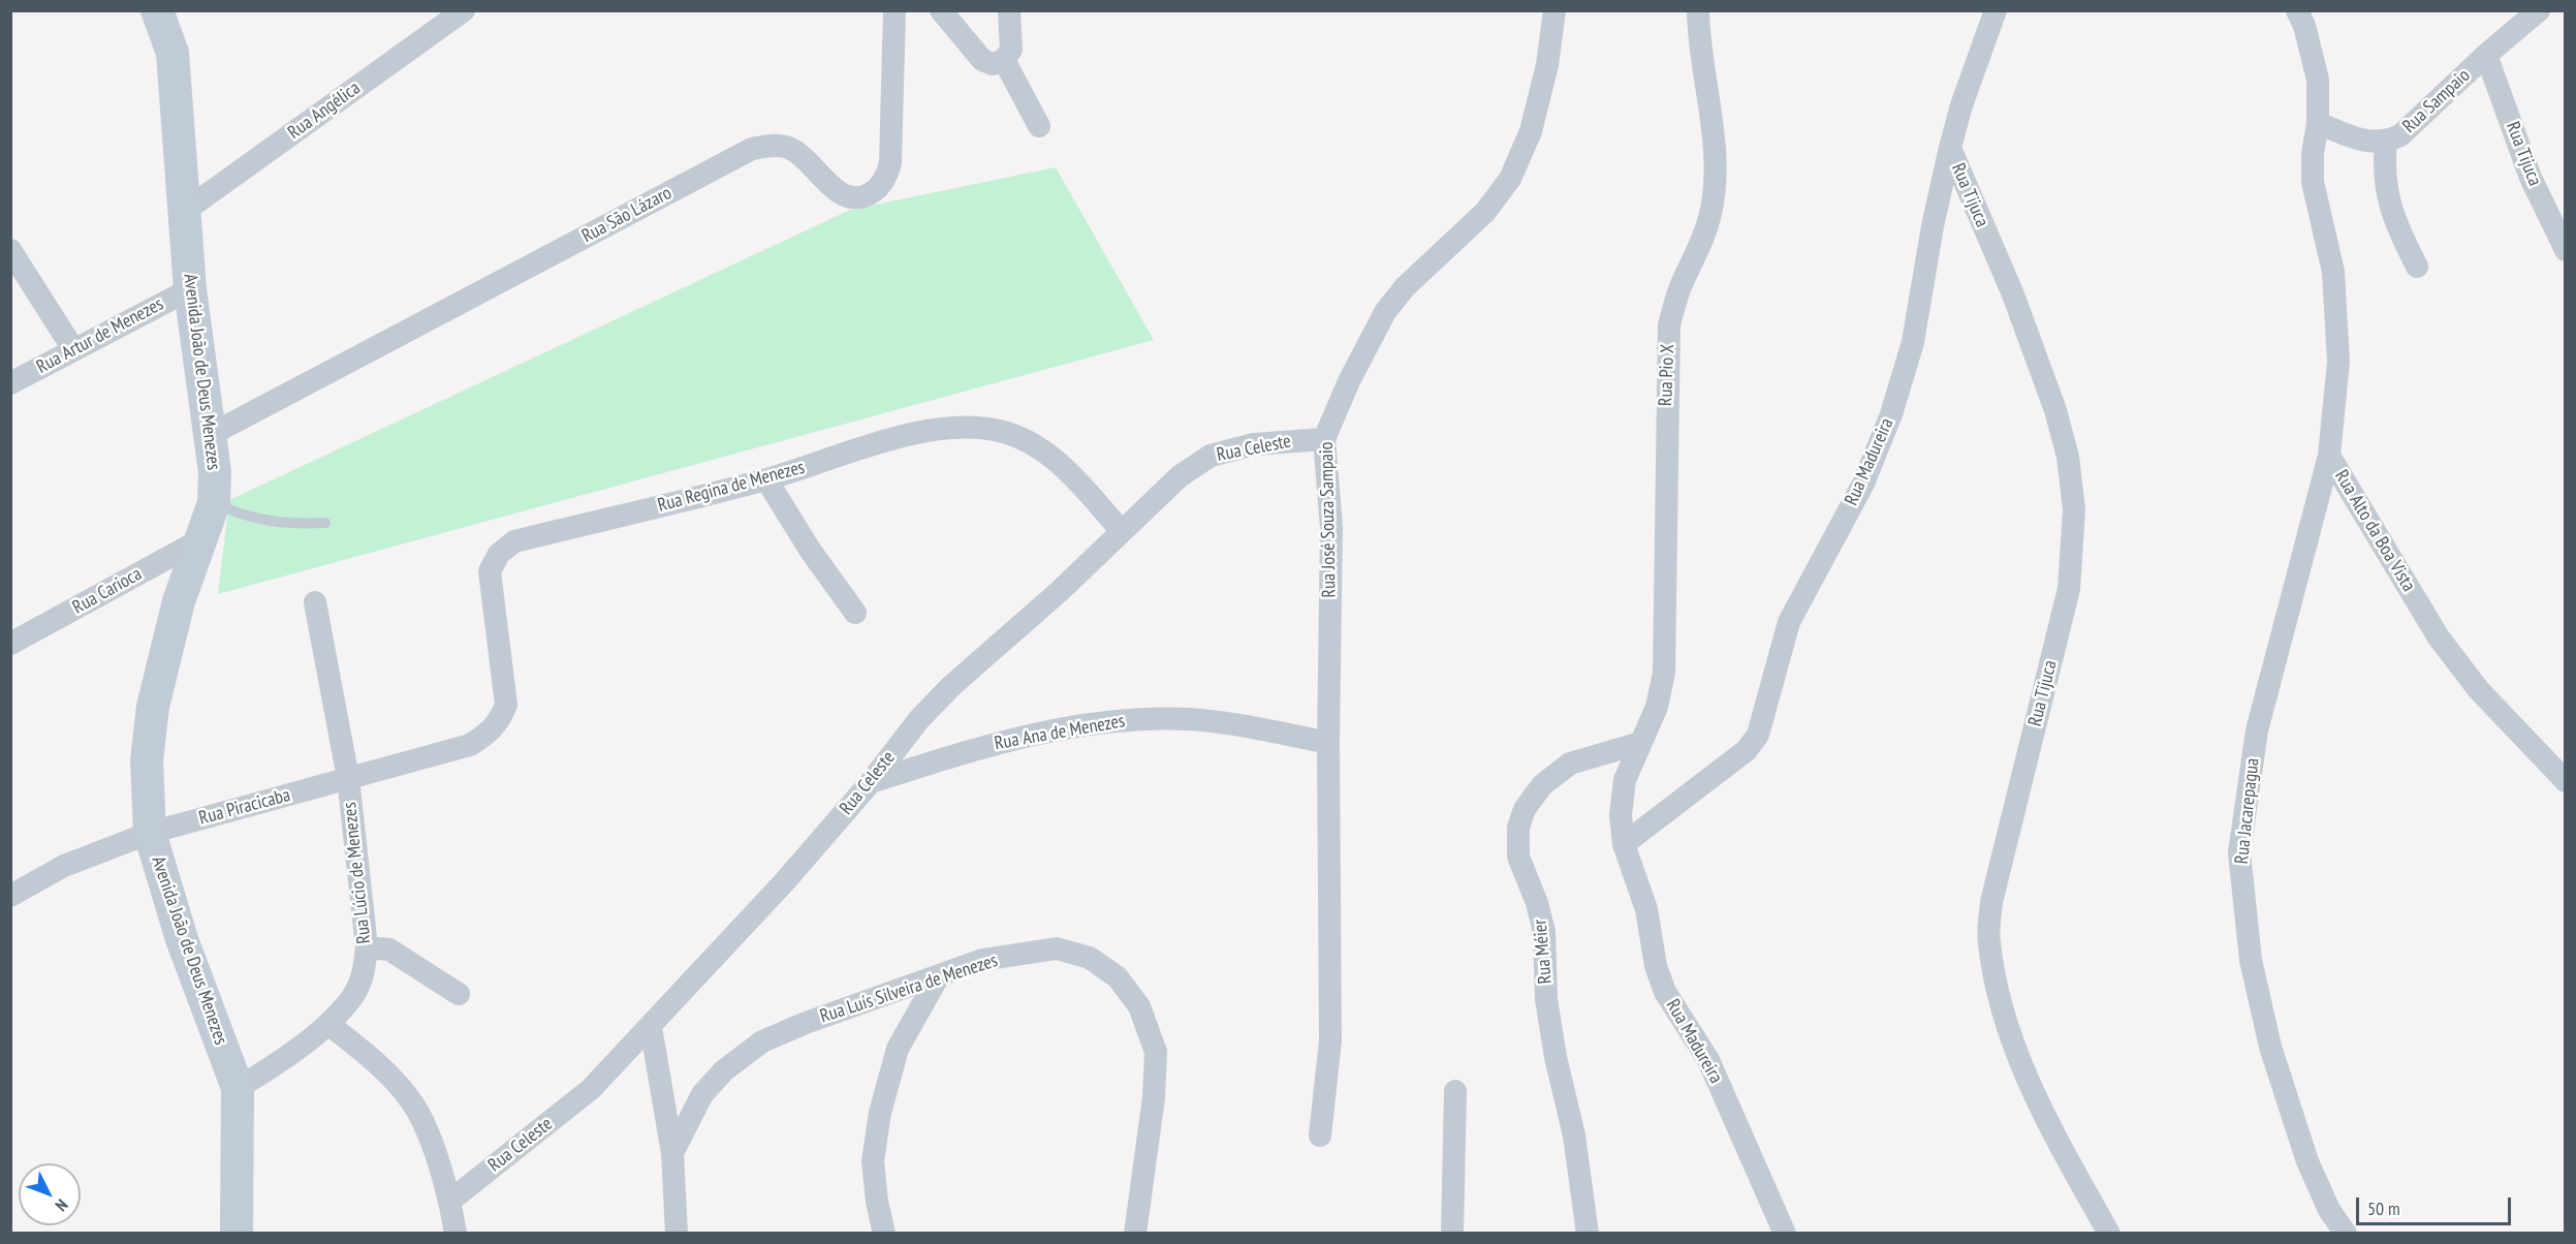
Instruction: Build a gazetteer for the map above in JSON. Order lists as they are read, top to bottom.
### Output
{
  "streets": {
    "street": [
      "Rua Sampaio",
      "Rua Angélica",
      "Rua Tijuca",
      "Rua São Lázaro",
      "Rua Artur de Menezes",
      "Avenida João de Deus Menezes",
      "Rua Pio X",
      "Rua Celeste",
      "Rua Madureira",
      "Rua Regina de Menezes",
      "Rua José Souza Sampaio",
      "Rua Alto da Boa Vista",
      "Rua Carioca",
      "Rua Ana de Menezes",
      "Rua Piracicaba",
      "Rua Jacarepagua",
      "Rua Lúcio de Menezes",
      "Rua Méier",
      "Rua Luís Silveira de Menezes"
    ]
  },
  "crossings": [
    ["Rua Sampaio", "Rua Tijuca"],
    ["Rua Sampaio", "Rua Alto da Boa Vista"],
    ["Rua Angélica", "Avenida João de Deus Menezes"],
    ["Rua Tijuca", "Rua Madureira"],
    ["Rua São Lázaro", "Avenida João de Deus Menezes"],
    ["Rua Artur de Menezes", "Avenida João de Deus Menezes"],
    ["Avenida João de Deus Menezes", "Rua Carioca"],
    ["Avenida João de Deus Menezes", "Rua Piracicaba"],
    ["Avenida João de Deus Menezes", "Rua Lúcio de Menezes"],
    ["Rua Pio X", "Rua Madureira"],
    ["Rua Pio X", "Rua Méier"],
    ["Rua Celeste", "Rua Regina de Menezes"],
    ["Rua Celeste", "Rua José Souza Sampaio"],
    ["Rua Celeste", "Rua Ana de Menezes"],
    ["Rua Madureira", "Rua Méier"],
    ["Rua Regina de Menezes", "Rua Piracicaba"],
    ["Rua José Souza Sampaio", "Rua Ana de Menezes"],
    ["Rua Alto da Boa Vista", "Rua Jacarepagua"],
    ["Rua Piracicaba", "Rua Lúcio de Menezes"]
  ],
  "scale_bar": "50 m",
  "north": "bottom right"
}
